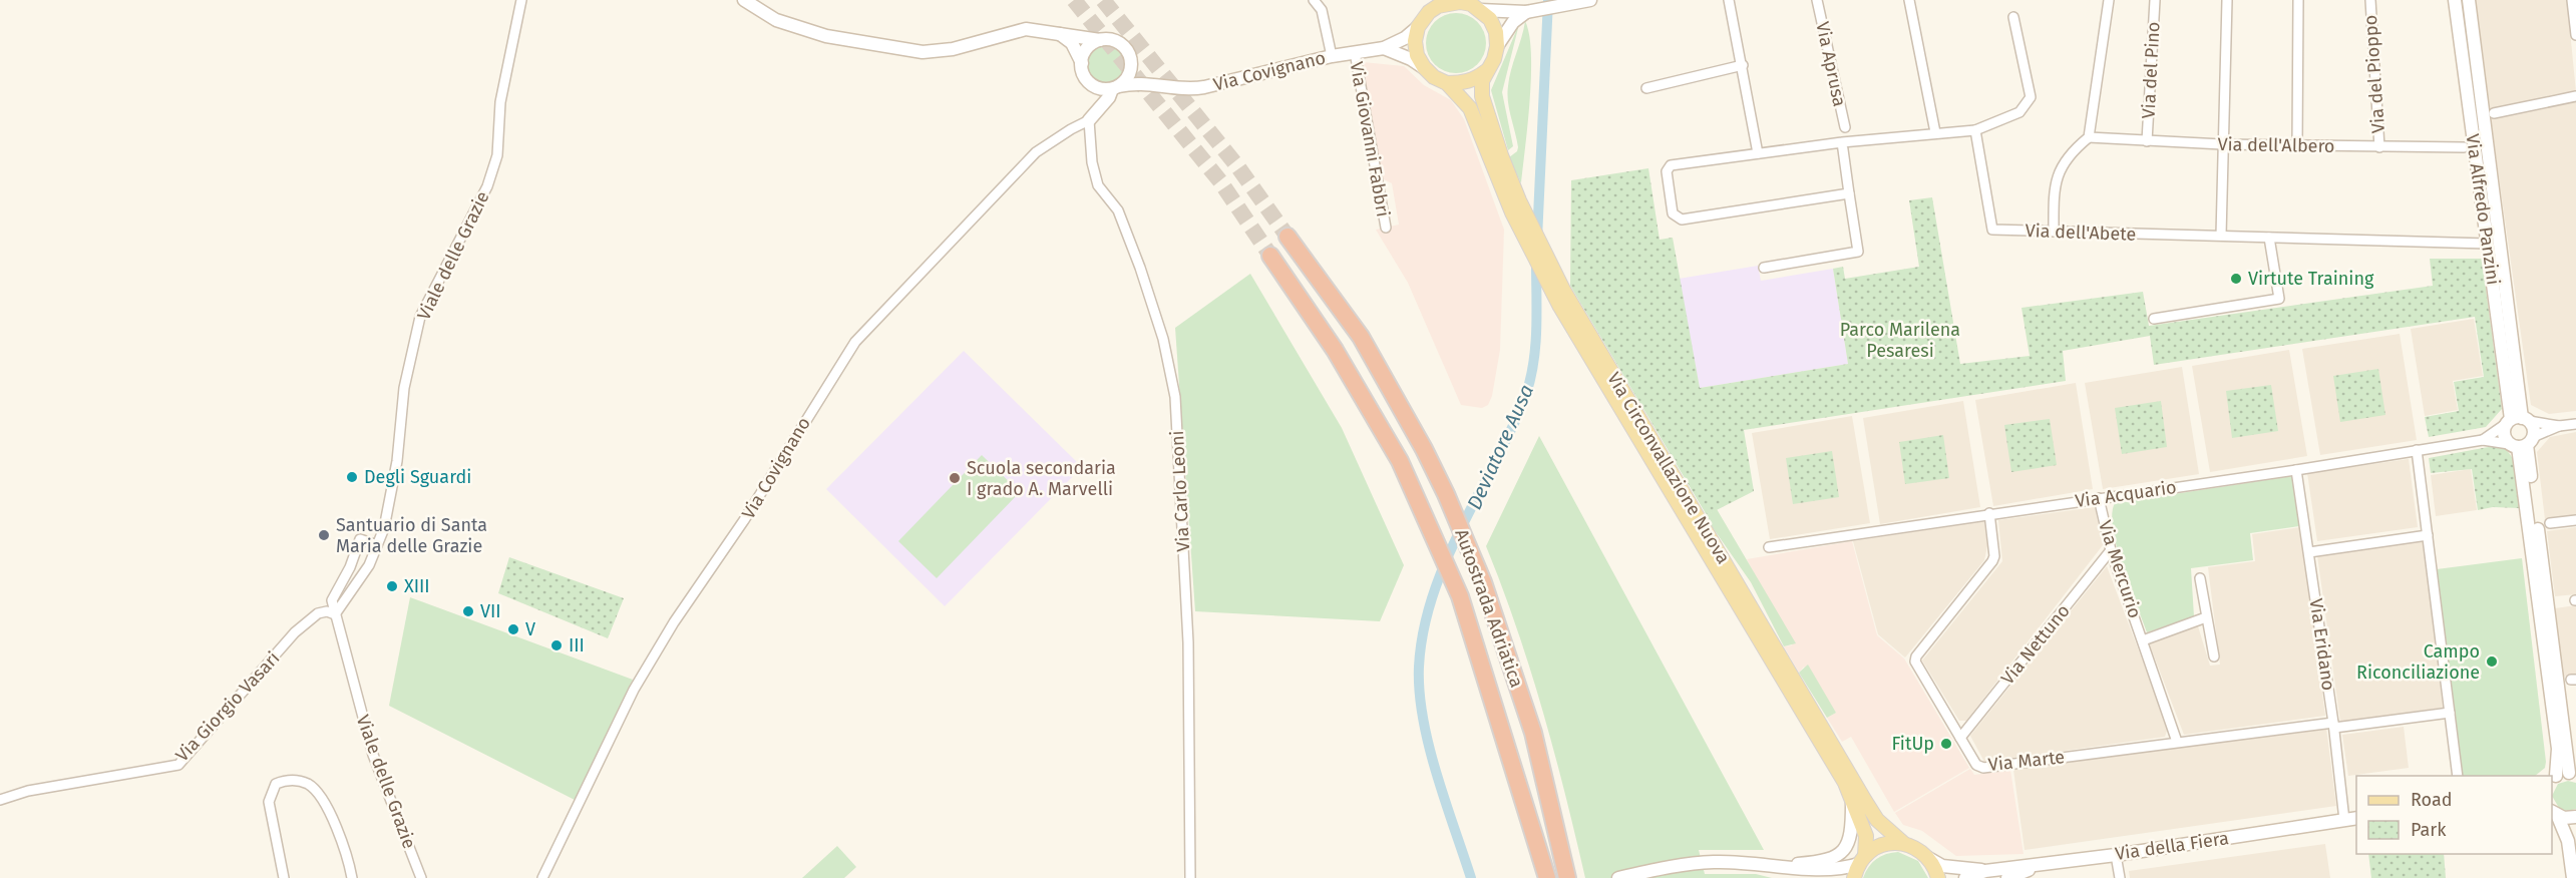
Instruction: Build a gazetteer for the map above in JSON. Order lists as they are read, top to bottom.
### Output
{
  "streets": {
    "highway": ["Autostrada Adriatica"],
    "main road": ["Via Circonvallazione Nuova"],
    "street": [
      "Via Aprusa",
      "Via del Pino",
      "Via Covignano",
      "Via del Pioppo",
      "Via Giovanni Fabbri",
      "Via dell'Albero",
      "Via Alfredo Panzini",
      "Via dell'Abete",
      "Viale delle Grazie",
      "Via Carlo Leoni",
      "Via Acquario",
      "Via Mercurio",
      "Via Nettuno",
      "Via Eridano",
      "Via Giorgio Vasari",
      "Via Marte",
      "Via della Fiera"
    ]
  },
  "crossings": [
    ["Via del Pino", "Via dell'Albero"],
    ["Via Covignano", "Via Giovanni Fabbri"],
    ["Via Covignano", "Via Circonvallazione Nuova"],
    ["Via Covignano", "Via Carlo Leoni"],
    ["Via del Pioppo", "Via dell'Albero"],
    ["Via Alfredo Panzini", "Via dell'Abete"],
    ["Via Alfredo Panzini", "Via Acquario"],
    ["Viale delle Grazie", "Via Giorgio Vasari"],
    ["Via Circonvallazione Nuova", "Via della Fiera"],
    ["Via Acquario", "Via Mercurio"],
    ["Via Acquario", "Via Eridano"],
    ["Via Acquario", "Via Marte"],
    ["Via Mercurio", "Via Nettuno"],
    ["Via Mercurio", "Via Marte"],
    ["Via Nettuno", "Via Marte"],
    ["Via Eridano", "Via Marte"],
    ["Via Eridano", "Via della Fiera"]
  ],
  "water": ["Deviatore Ausa"],
  "parks": ["Parco Marilena Pesaresi"],
  "places": [
    "Virtute Training",
    "Degli Sguardi",
    "Scuola secondaria I grado A. Marvelli",
    "Santuario di Santa Maria delle Grazie",
    "XIII",
    "VII",
    "V",
    "III",
    "Campo Riconciliazione",
    "FitUp"
  ],
  "legend": ["Road", "Park"]
}
